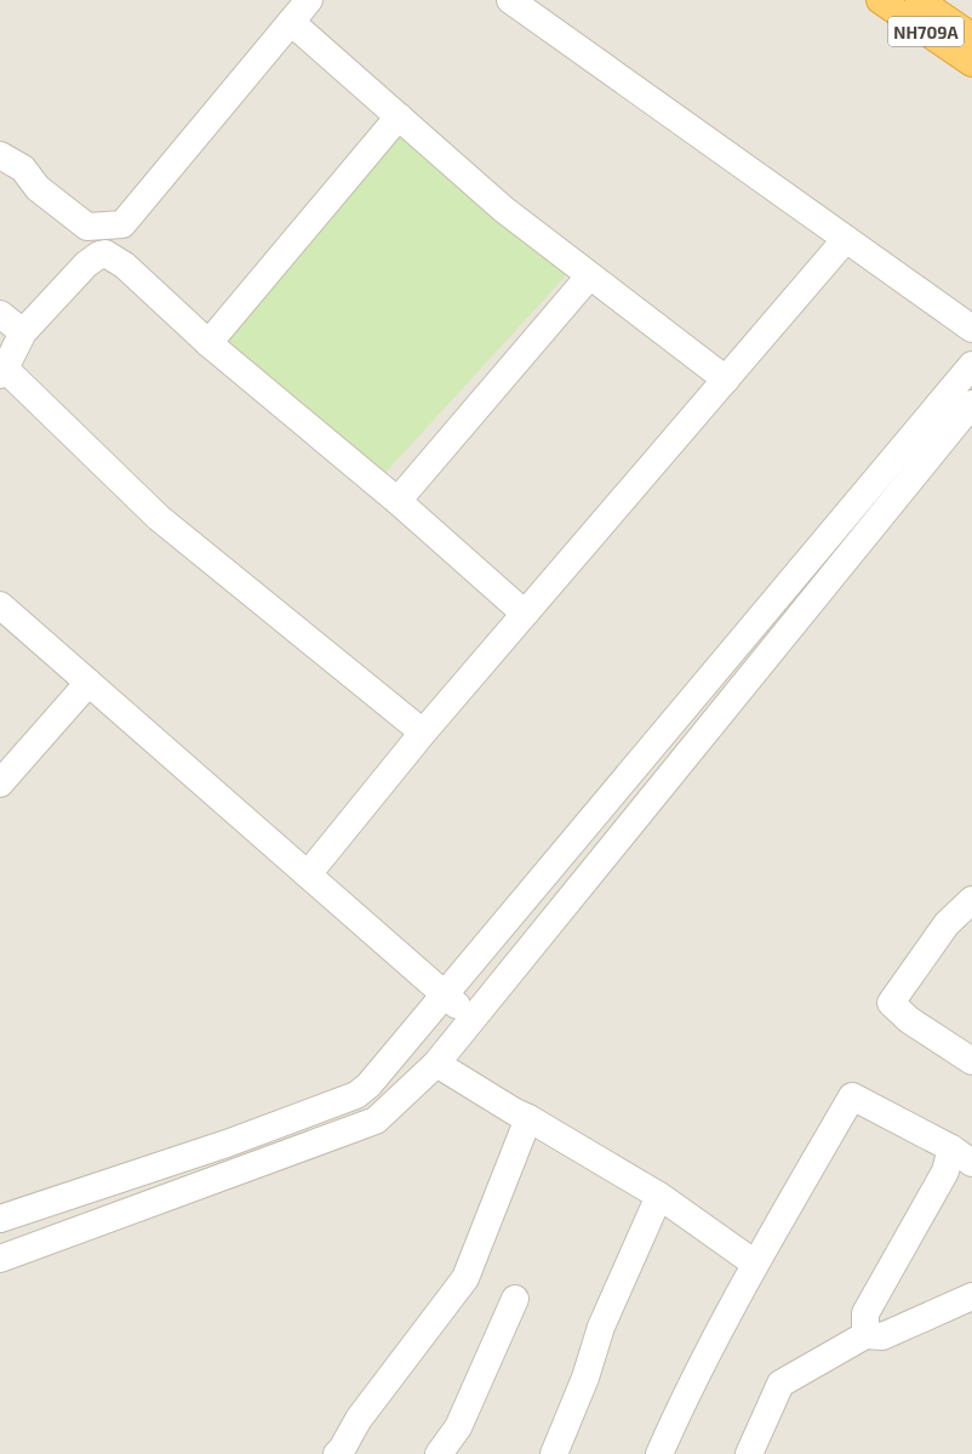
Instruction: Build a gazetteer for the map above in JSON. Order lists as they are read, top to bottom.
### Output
{
  "streets": {
    "highway": ["NH709A"]
  }
}
